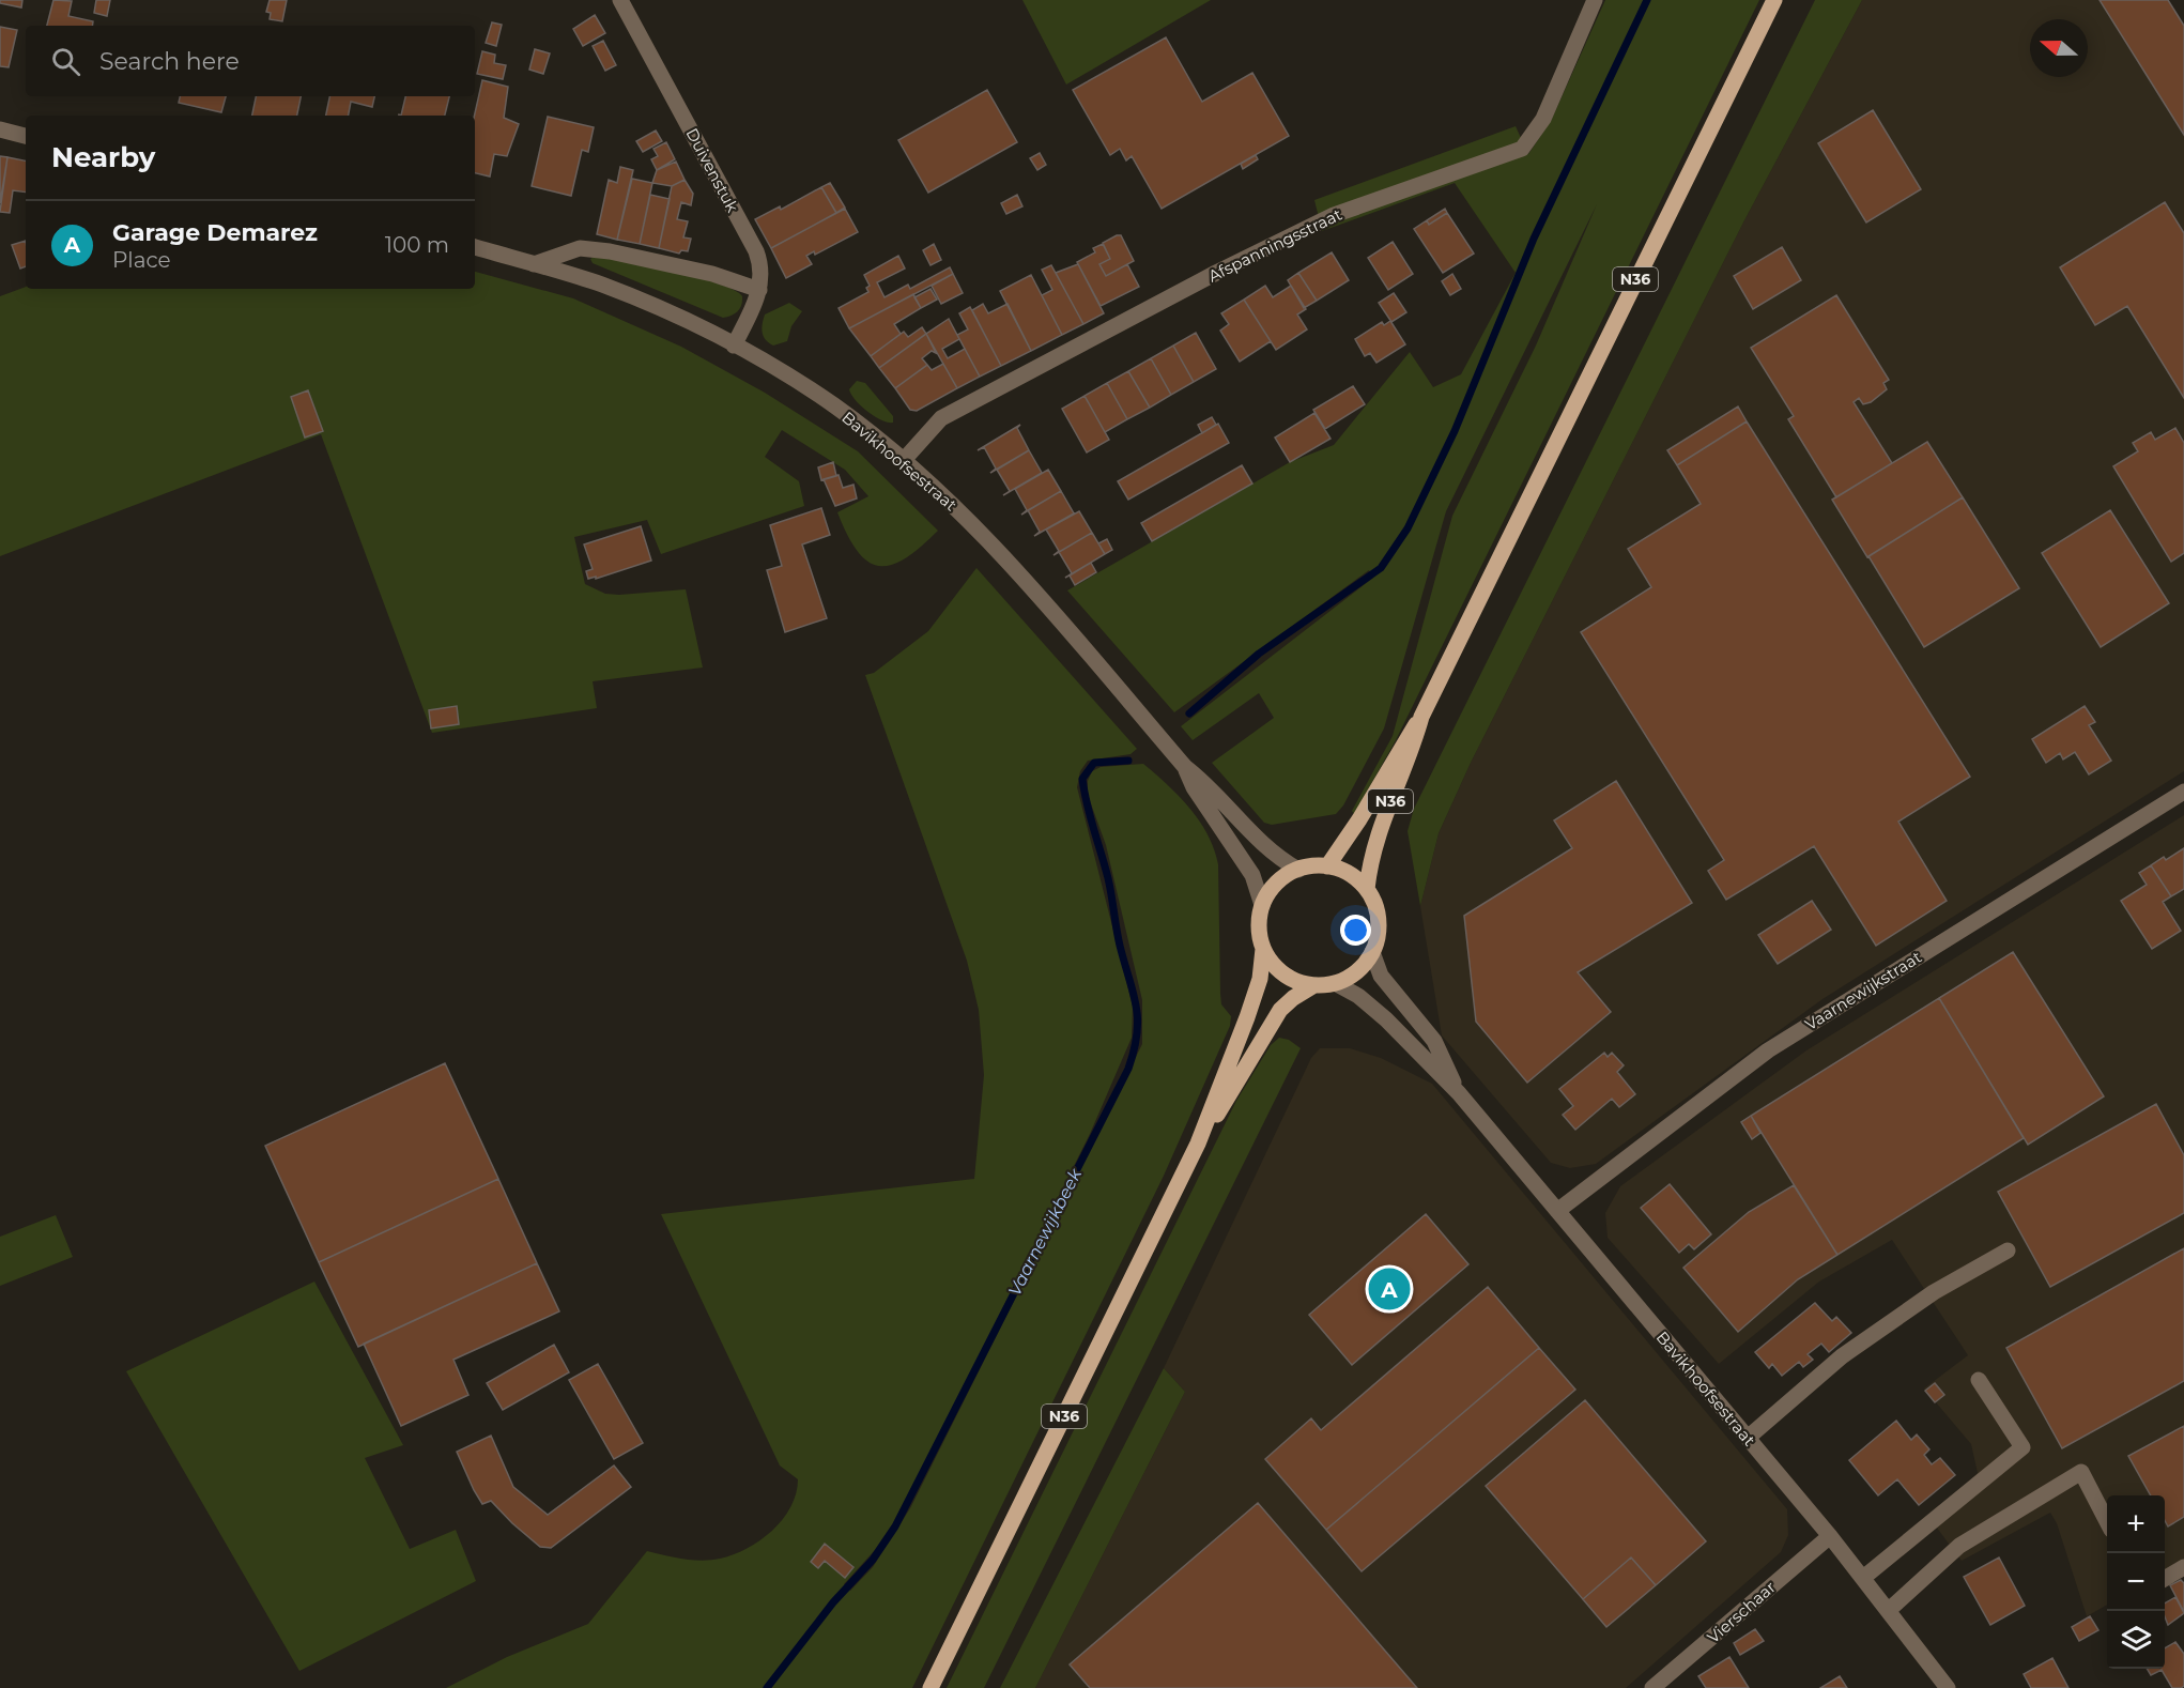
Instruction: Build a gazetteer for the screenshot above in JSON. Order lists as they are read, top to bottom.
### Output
{
  "streets": {
    "main road": ["N36"],
    "street": [
      "Duivenstuk",
      "Afspanningsstraat",
      "Bavikhoofsestraat",
      "Vaarnewijkstraat",
      "Vierschaar"
    ]
  },
  "crossings": [
    ["Duivenstuk", "Bavikhoofsestraat"],
    ["Afspanningsstraat", "Bavikhoofsestraat"],
    ["N36", "Bavikhoofsestraat"],
    ["Bavikhoofsestraat", "Vaarnewijkstraat"],
    ["Bavikhoofsestraat", "Vierschaar"]
  ],
  "water": ["Vaarnewijkbeek"],
  "north": "left",
  "page": {
    "search": "Search here",
    "heading": "Nearby",
    "list": [
      {
        "mark": "A",
        "name": "Garage Demarez",
        "note": "Place",
        "value": "100 m"
      }
    ],
    "pins": "A",
    "map_buttons": ["+", "−"]
  }
}
